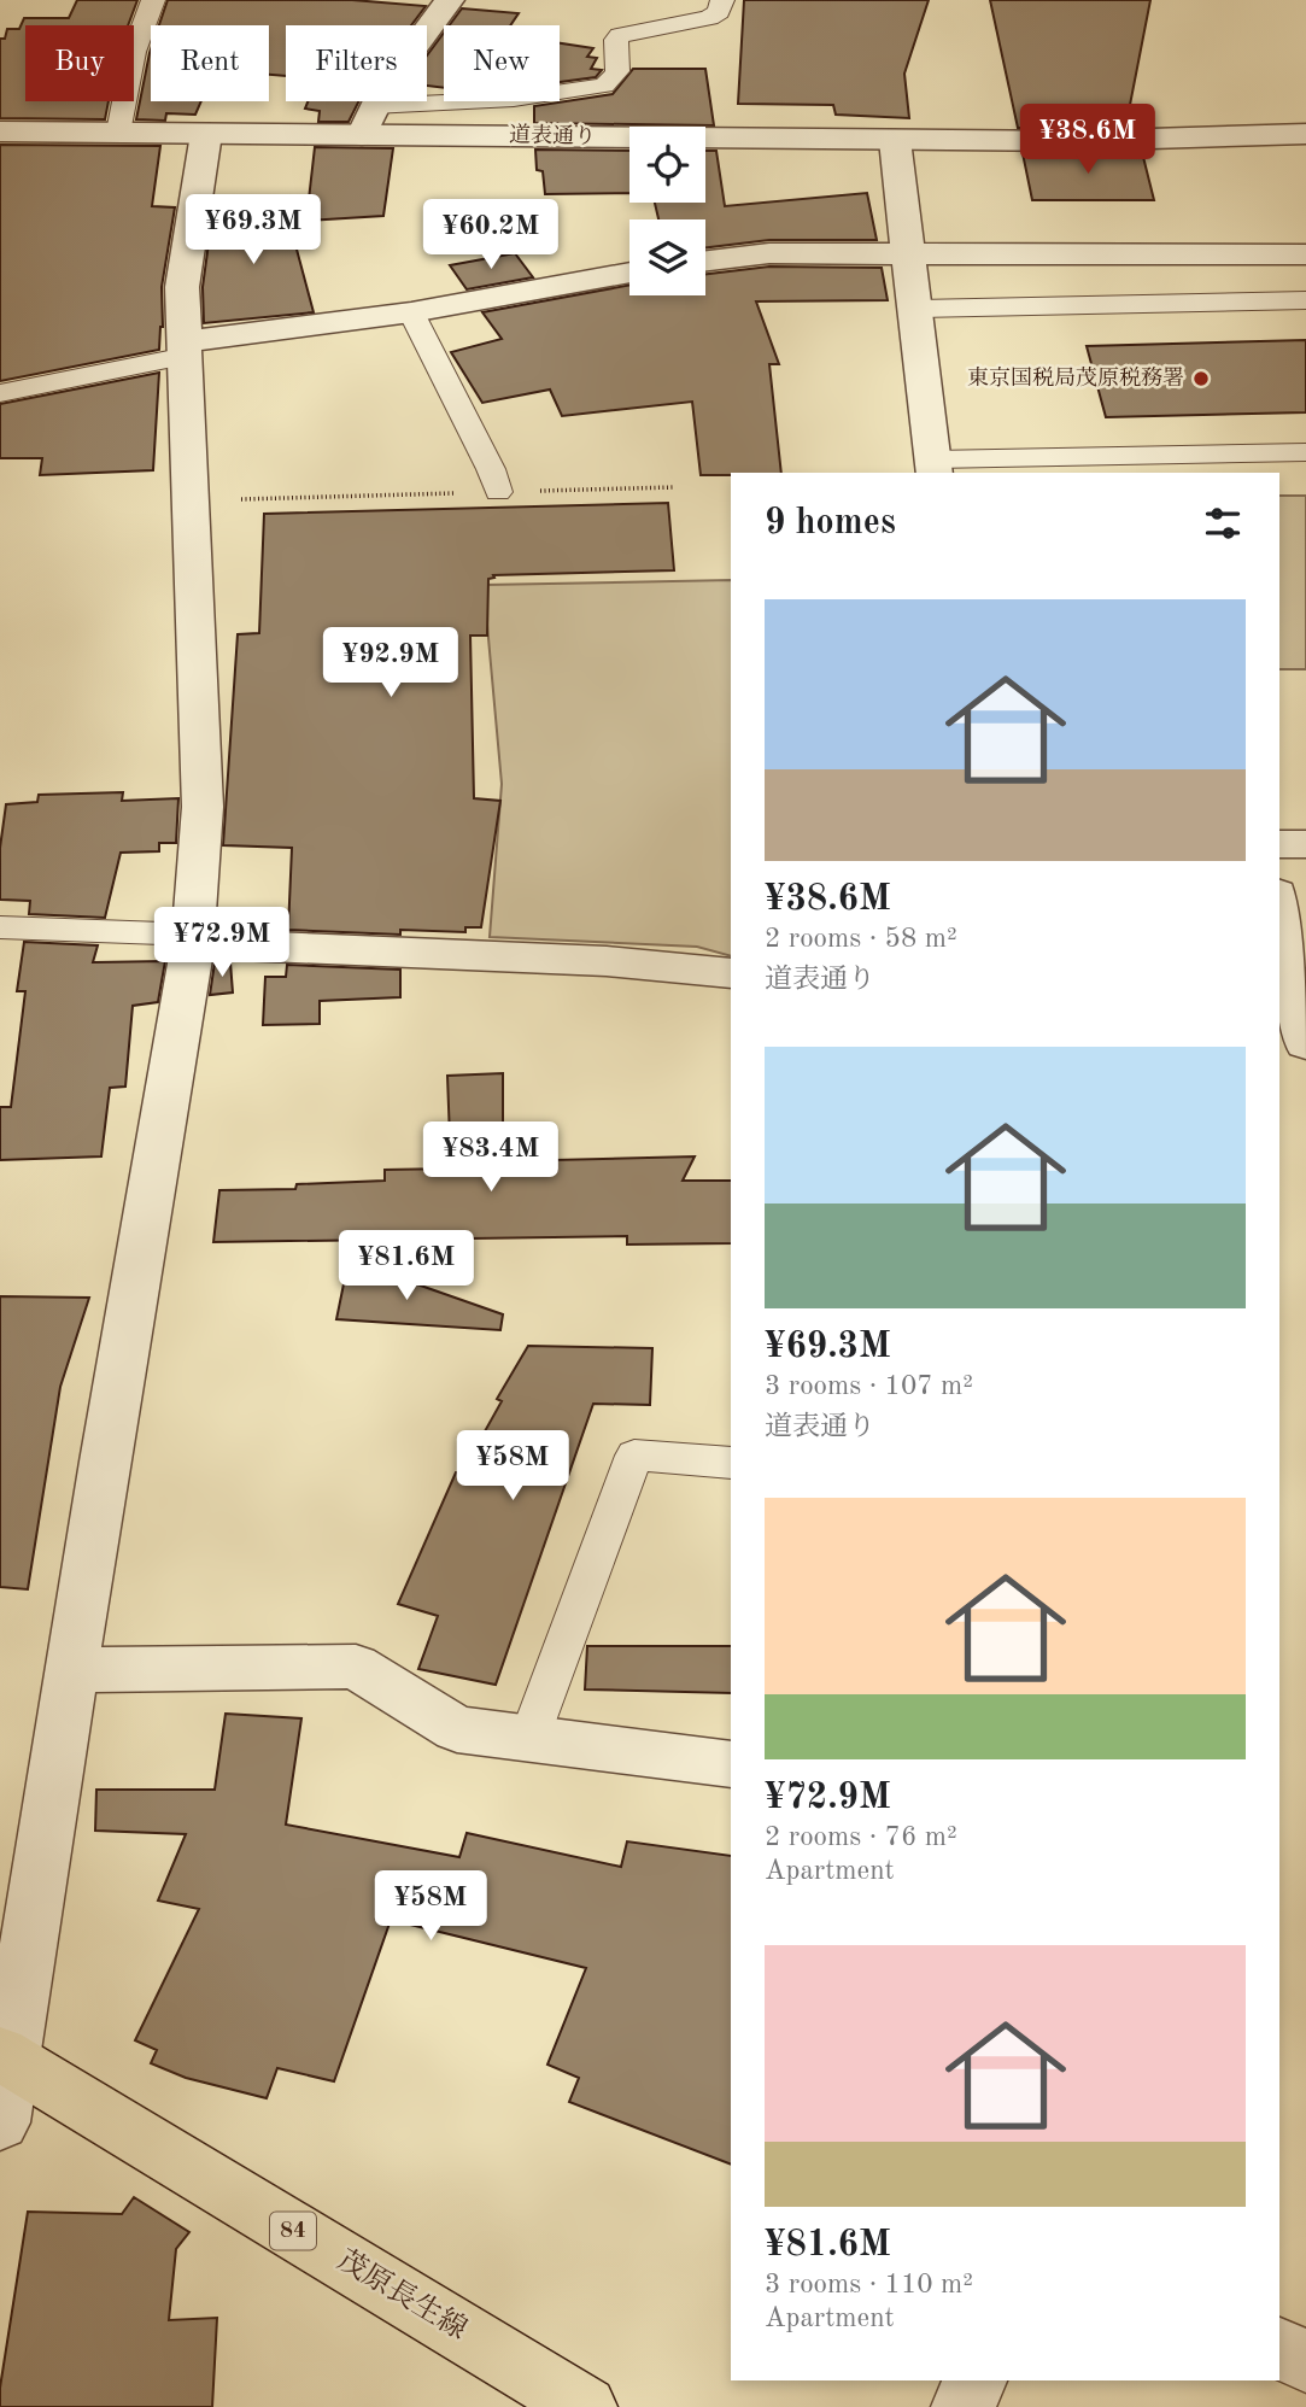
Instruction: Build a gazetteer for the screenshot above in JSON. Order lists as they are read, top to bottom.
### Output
{
  "streets": {
    "main road": ["84", "茂原長生線"],
    "street": ["道表通り"]
  },
  "places": ["東京国税局茂原税務署"],
  "page": {
    "chip": [
      "Buy",
      "Rent",
      "Filters",
      "New"
    ],
    "price": [
      "¥38.6M",
      "¥69.3M",
      "¥60.2M",
      "¥92.9M",
      "¥72.9M",
      "¥83.4M",
      "¥81.6M",
      "¥58M",
      "¥58M"
    ],
    "heading": "9 homes",
    "list": [
      {
        "name": "¥38.6M",
        "note": "2 rooms · 58 m² · 道表通り"
      },
      {
        "name": "¥69.3M",
        "note": "3 rooms · 107 m² · 道表通り"
      },
      {
        "name": "¥72.9M",
        "note": "2 rooms · 76 m² · Apartment"
      },
      {
        "name": "¥81.6M",
        "note": "3 rooms · 110 m² · Apartment"
      }
    ]
  }
}
